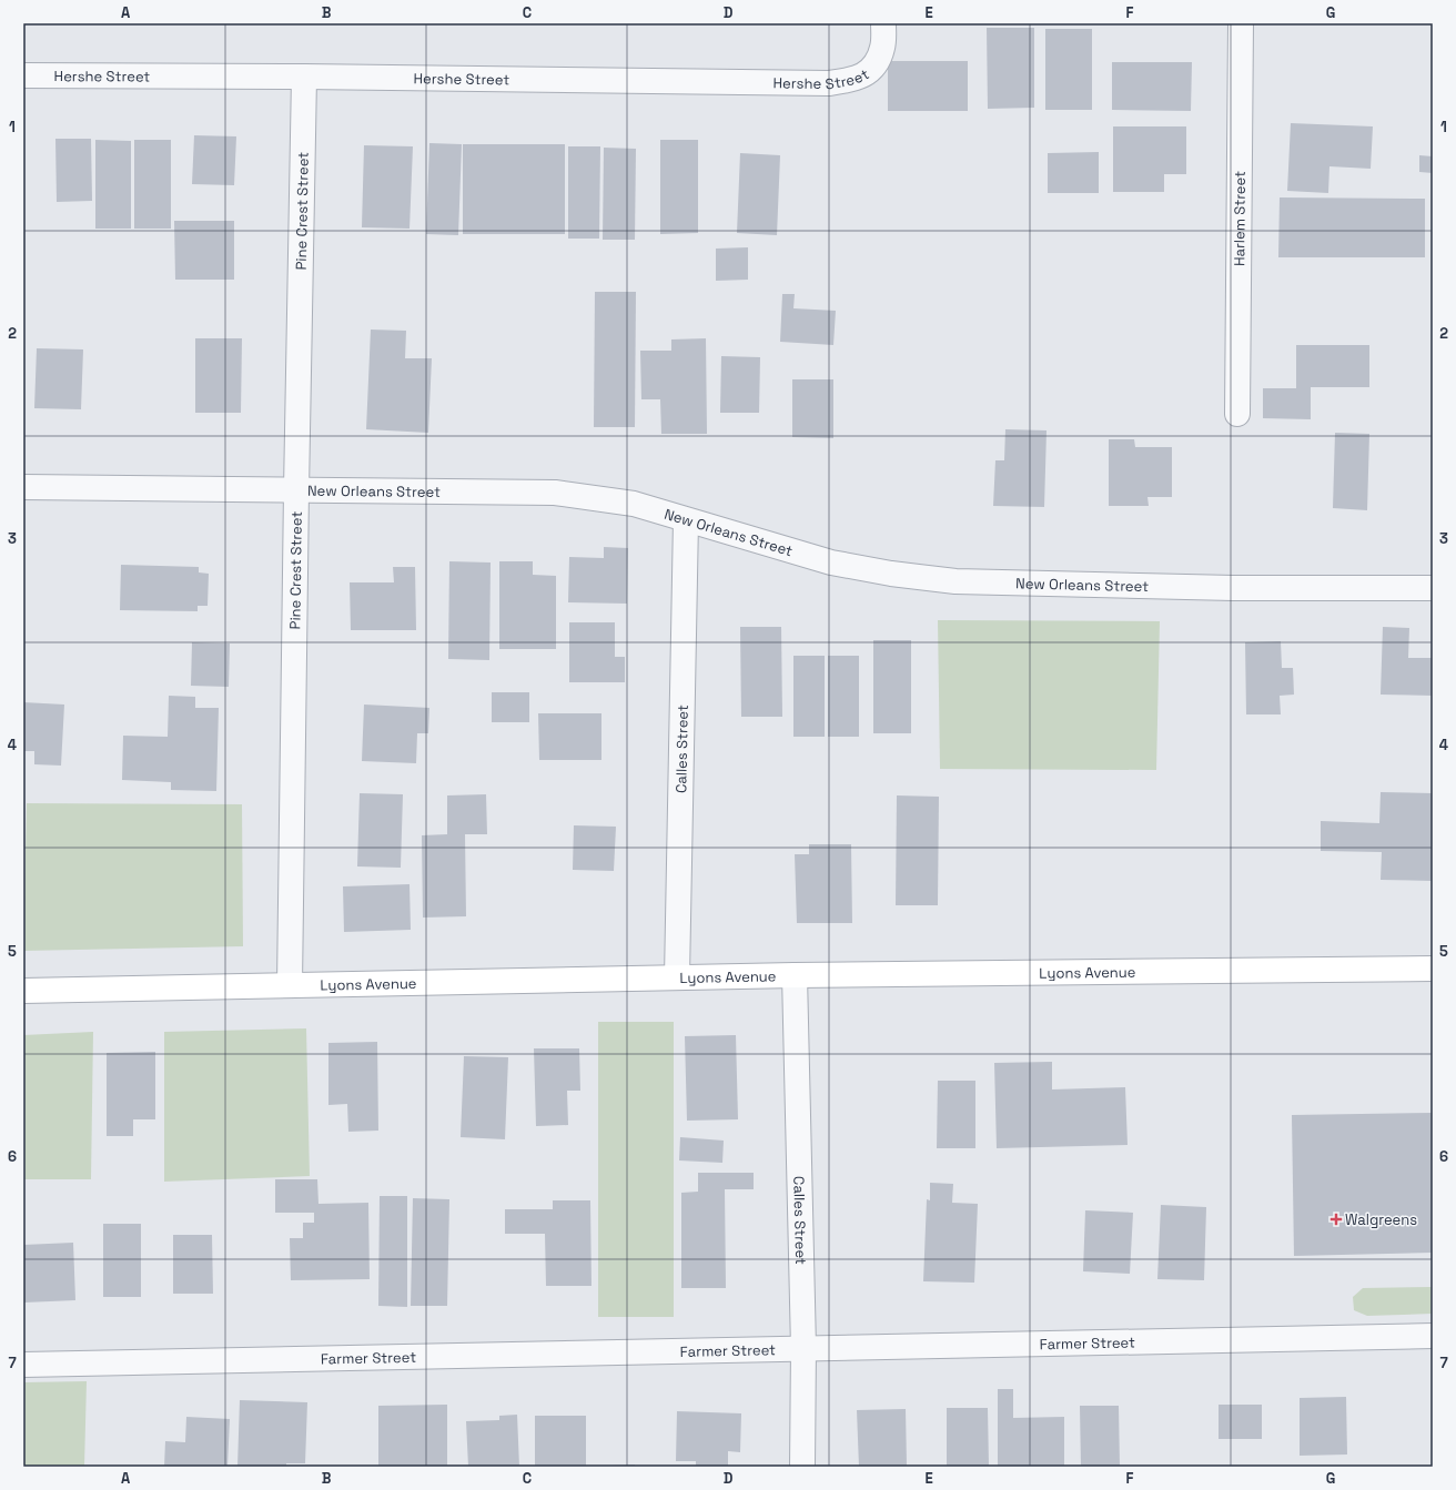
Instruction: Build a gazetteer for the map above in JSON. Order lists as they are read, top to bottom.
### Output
{
  "streets": {
    "street": [
      "Hershe Street",
      "Pine Crest Street",
      "Harlem Street",
      "New Orleans Street",
      "Calles Street",
      "Lyons Avenue",
      "Farmer Street"
    ]
  },
  "crossings": [
    ["Hershe Street", "Pine Crest Street"],
    ["Pine Crest Street", "New Orleans Street"],
    ["Pine Crest Street", "Lyons Avenue"],
    ["New Orleans Street", "Calles Street"],
    ["Calles Street", "Lyons Avenue"],
    ["Calles Street", "Farmer Street"]
  ],
  "places": {
    "health": ["Walgreens"]
  },
  "grid": {
    "columns": [
      "A",
      "B",
      "C",
      "D",
      "E",
      "F",
      "G"
    ],
    "rows": [
      "1",
      "2",
      "3",
      "4",
      "5",
      "6",
      "7"
    ]
  }
}
